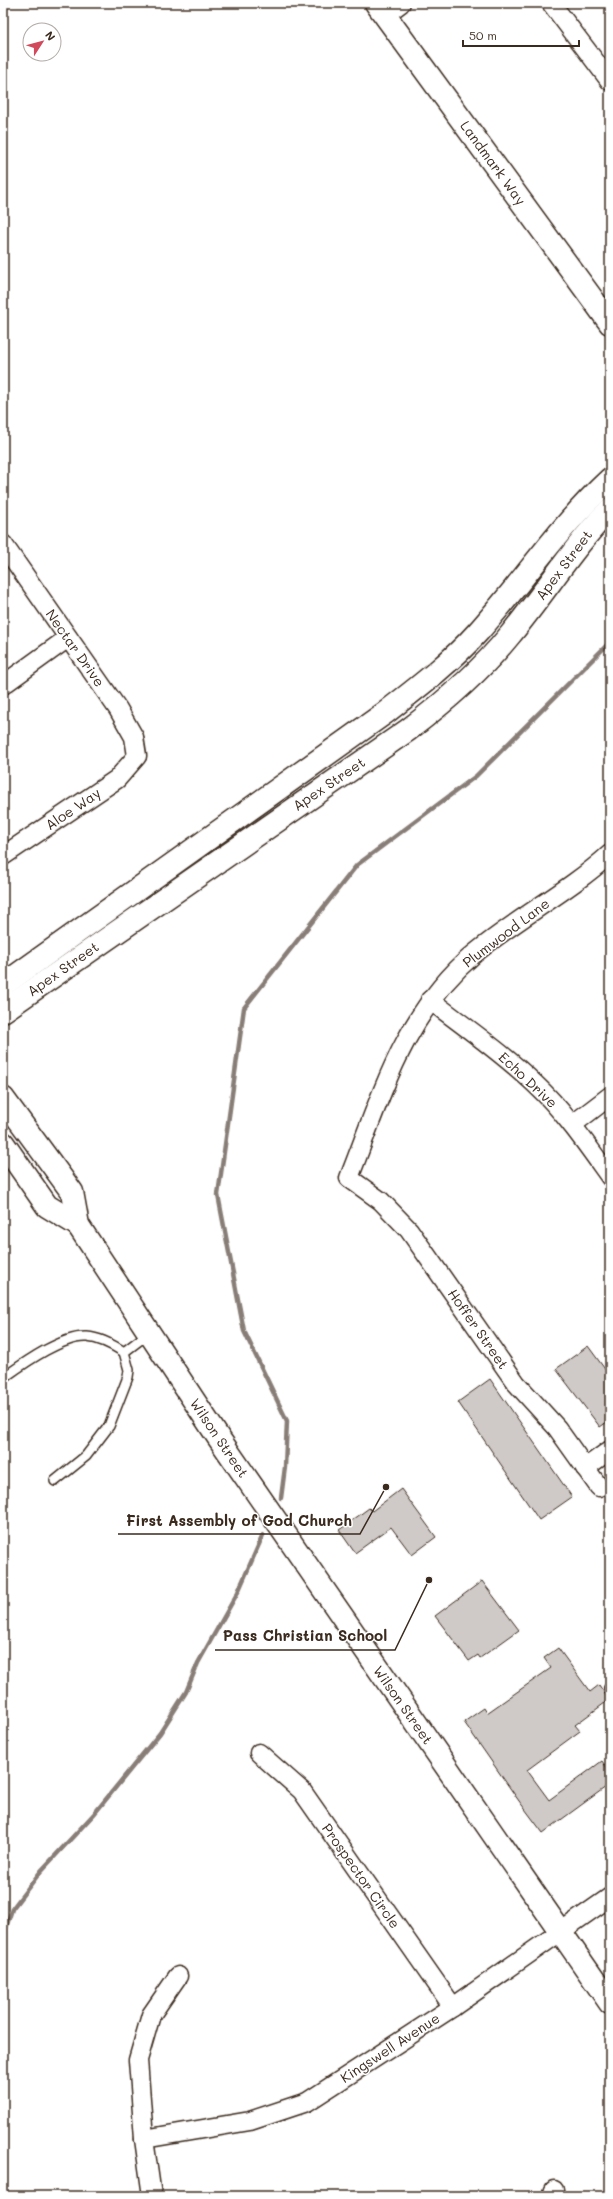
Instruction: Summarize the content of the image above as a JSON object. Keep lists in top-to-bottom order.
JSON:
{
  "streets": {
    "street": [
      "Landmark Way",
      "Apex Street",
      "Nectar Drive",
      "Aloe Way",
      "Plumwood Lane",
      "Echo Drive",
      "Hoffer Street",
      "Wilson Street",
      "Prospector Circle",
      "Kingswell Avenue"
    ]
  },
  "crossings": [
    ["Nectar Drive", "Aloe Way"],
    ["Plumwood Lane", "Echo Drive"],
    ["Plumwood Lane", "Hoffer Street"],
    ["Wilson Street", "Kingswell Avenue"],
    ["Prospector Circle", "Kingswell Avenue"]
  ],
  "places": ["First Assembly of God Church", "Pass Christian School"],
  "scale_bar": "50 m",
  "north": "top right"
}
